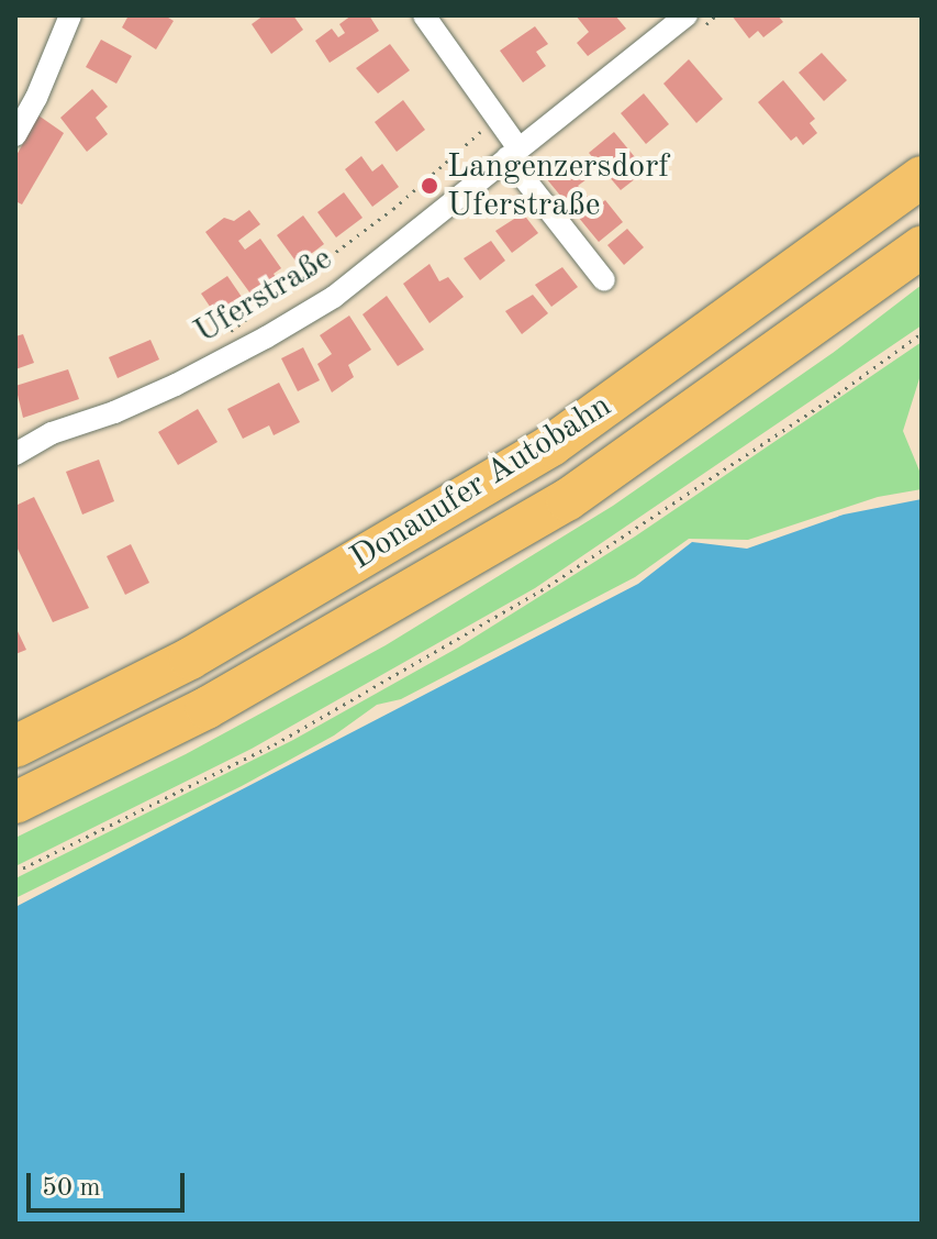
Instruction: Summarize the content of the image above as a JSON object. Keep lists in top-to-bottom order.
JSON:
{
  "streets": {
    "highway": ["Donauufer Autobahn"],
    "street": ["Uferstraße"]
  },
  "places": ["Langenzersdorf Uferstraße"],
  "scale_bar": "50 m"
}
